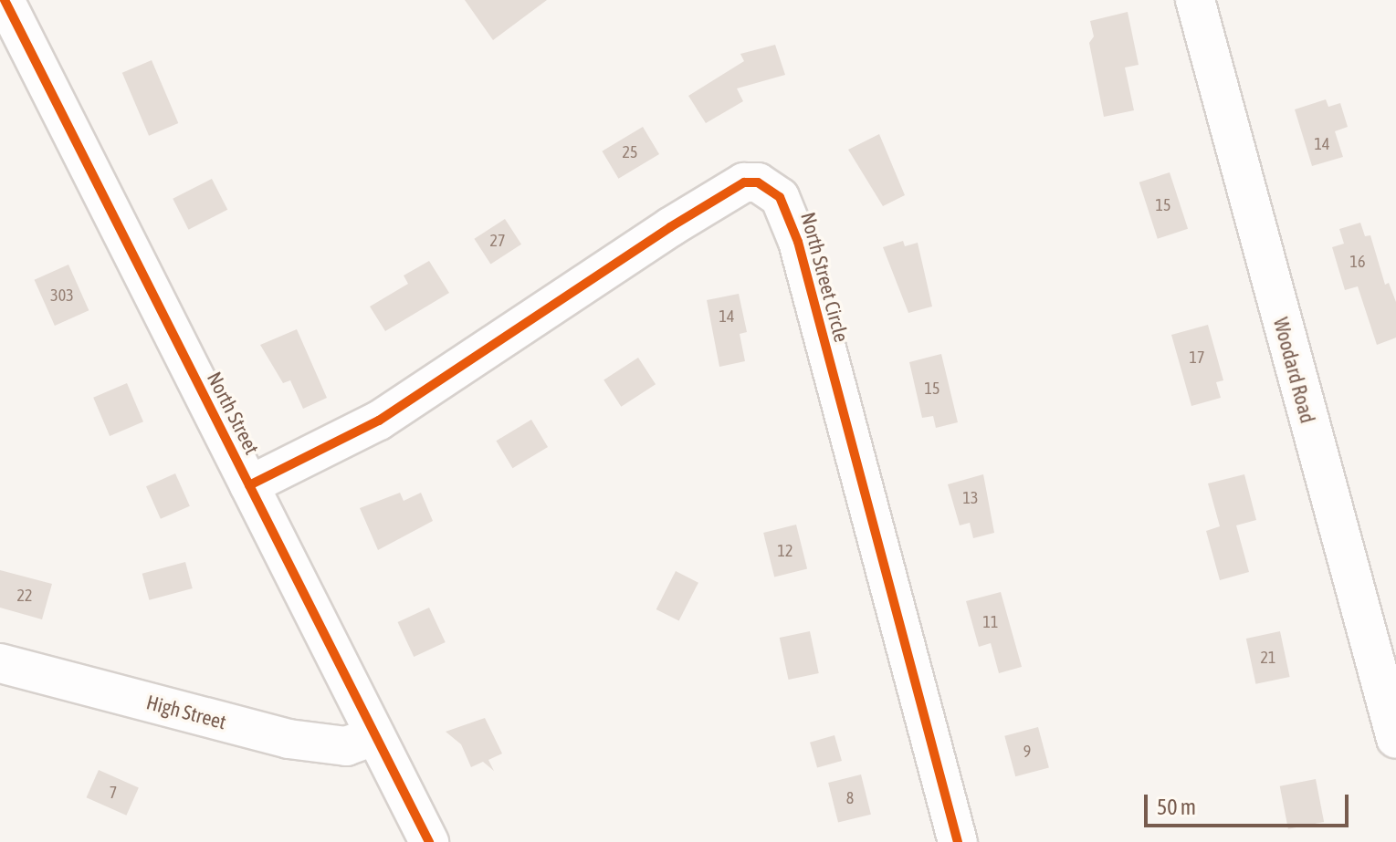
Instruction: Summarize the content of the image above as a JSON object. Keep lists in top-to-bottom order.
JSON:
{
  "streets": {
    "street": [
      "North Street Circle",
      "Woodard Road",
      "North Street",
      "High Street"
    ]
  },
  "crossings": [
    ["North Street Circle", "North Street"],
    ["North Street", "High Street"]
  ],
  "house_numbers": [
    "14",
    "25",
    "15",
    "27",
    "16",
    "303",
    "14",
    "17",
    "15",
    "13",
    "12",
    "22",
    "11",
    "21",
    "9",
    "7",
    "8"
  ],
  "scale_bar": "50 m"
}
